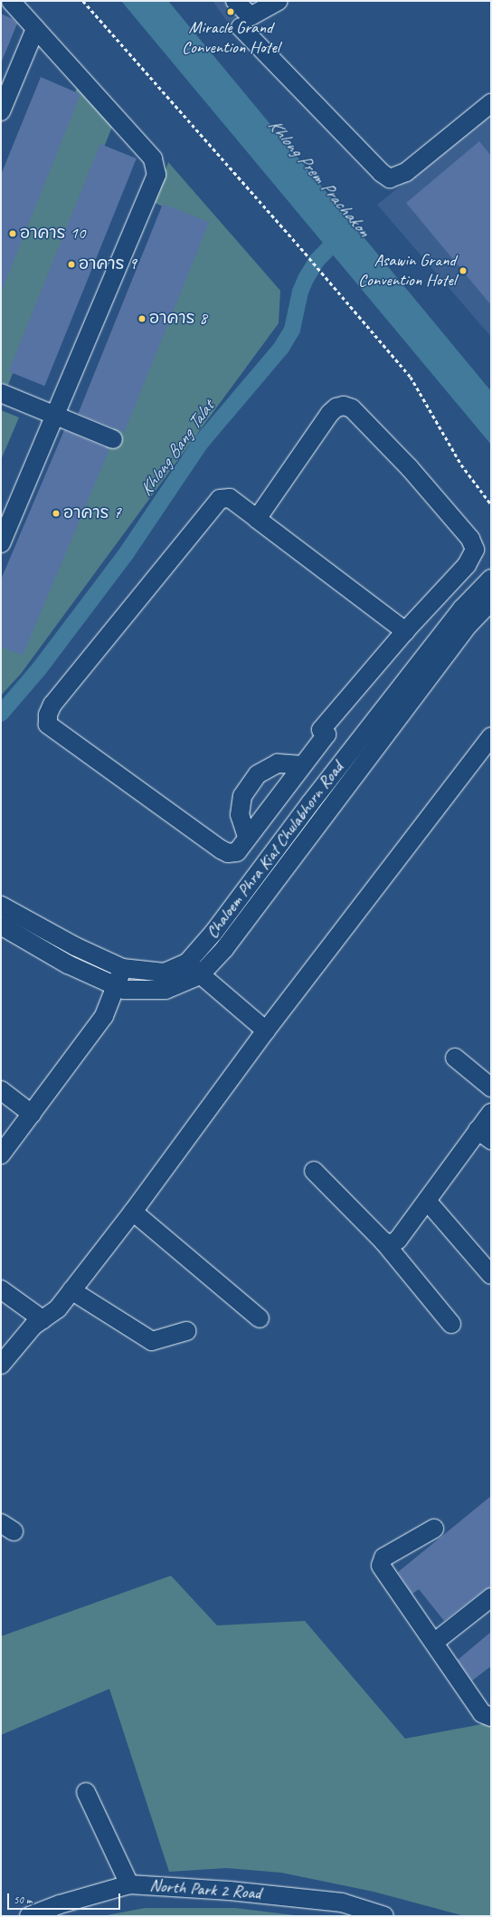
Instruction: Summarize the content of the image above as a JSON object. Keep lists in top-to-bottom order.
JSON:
{
  "streets": {
    "street": ["Chaloem Phra Kiat Chulabhorn Road", "North Park 2 Road"]
  },
  "water": ["Khlong Prem Prachakon", "Khlong Bang Talat"],
  "places": [
    "Miracle Grand Convention Hotel",
    "อาคาร 10",
    "อาคาร 9",
    "Asawin Grand Convention Hotel",
    "อาคาร 8",
    "อาคาร 7"
  ],
  "scale_bar": "50 m"
}
